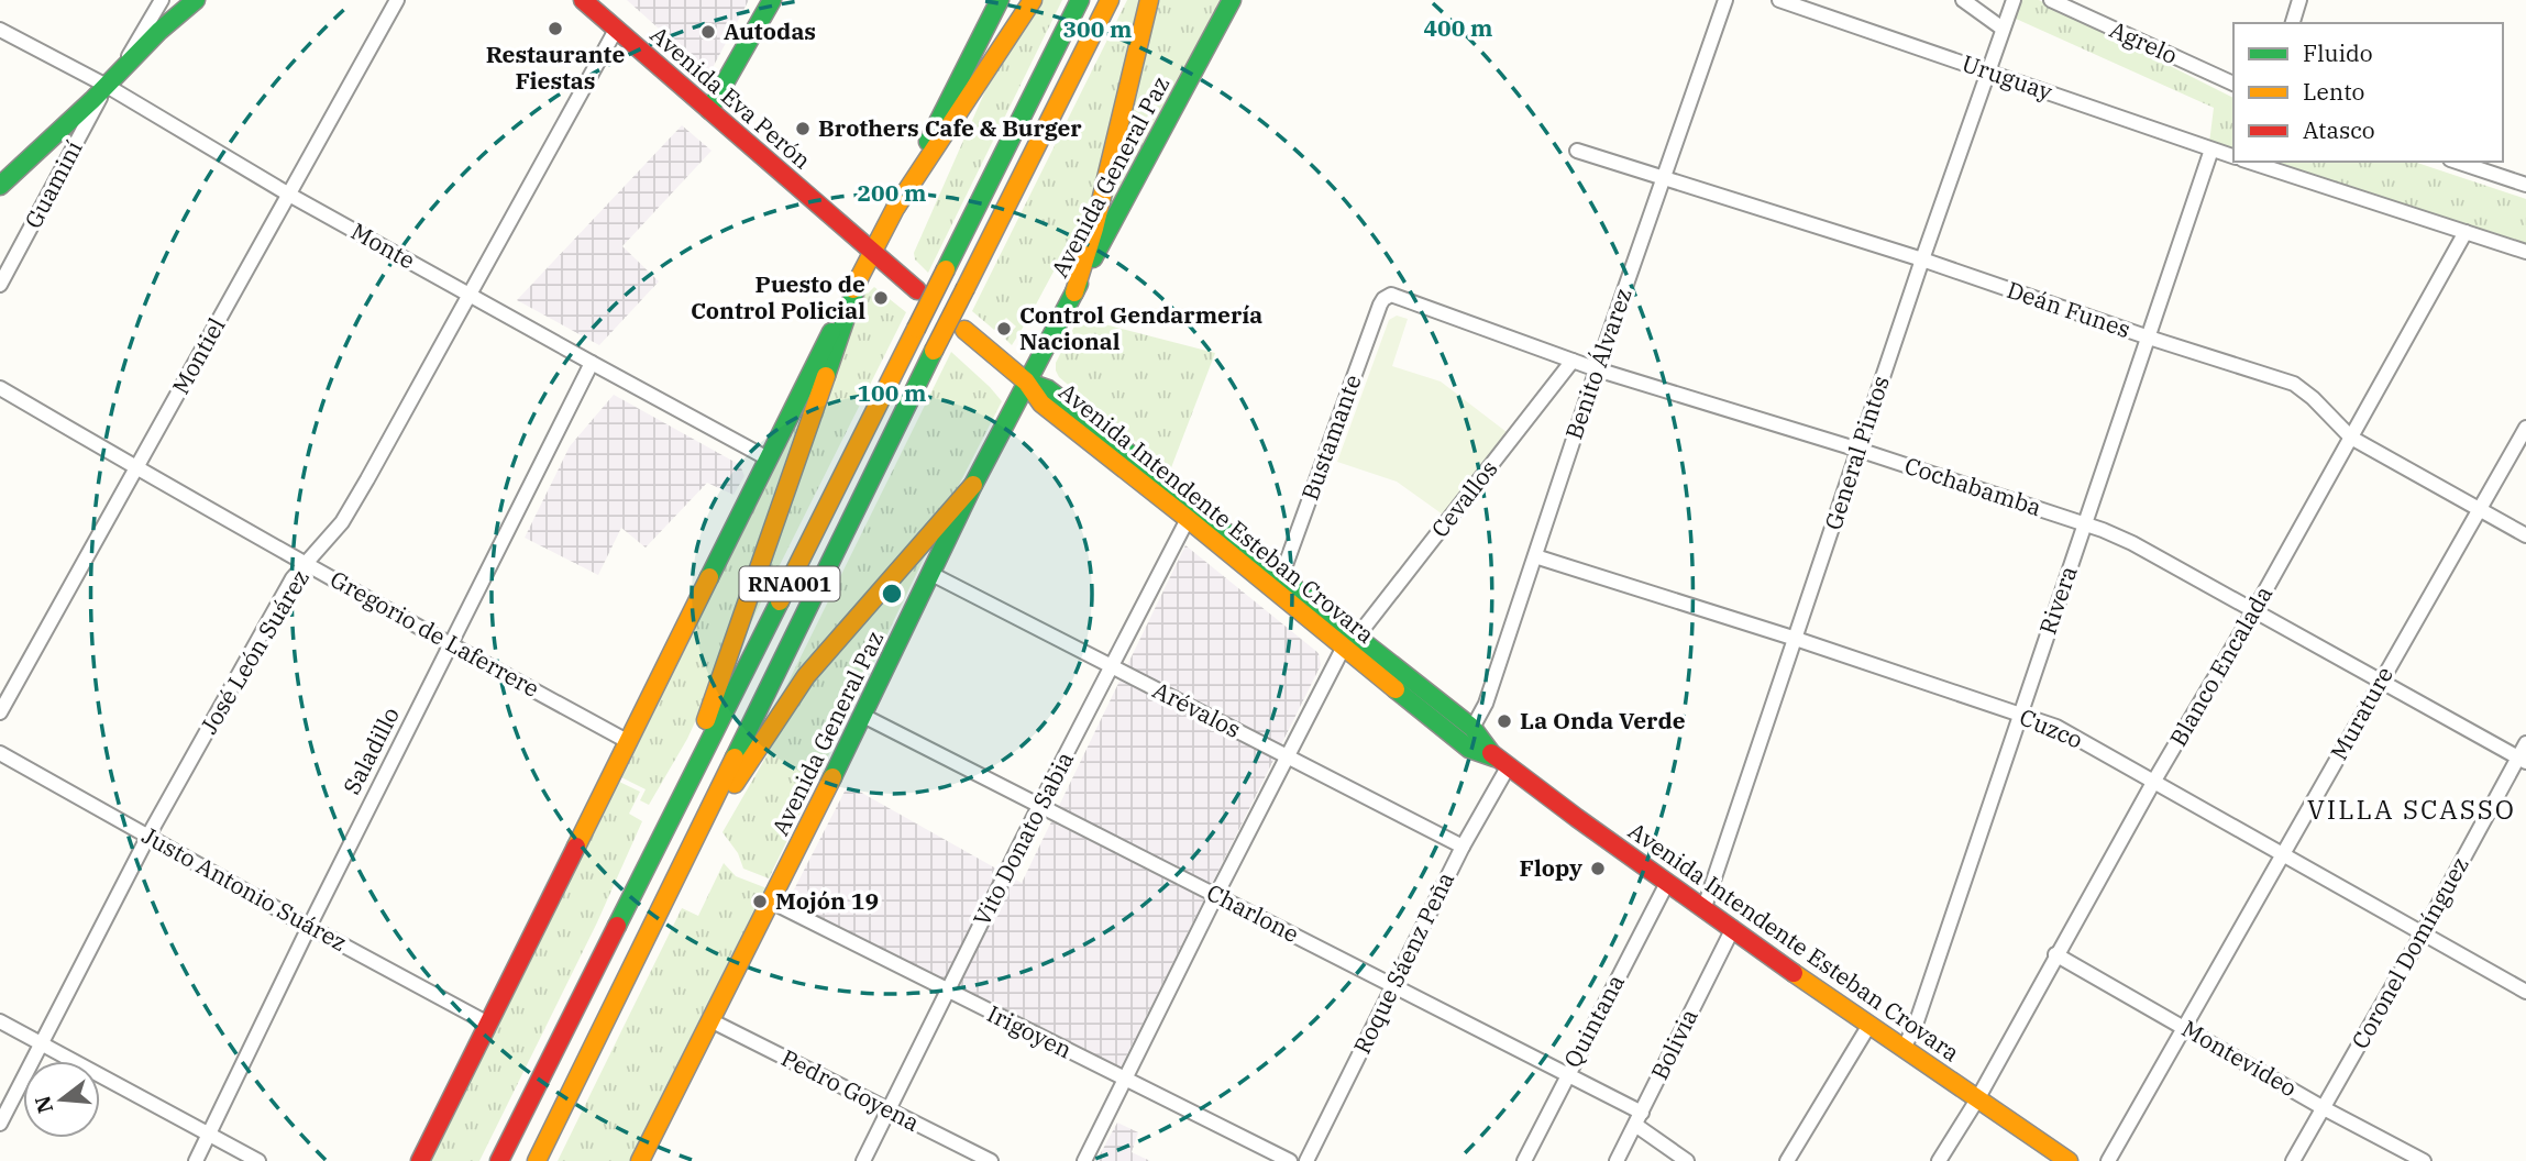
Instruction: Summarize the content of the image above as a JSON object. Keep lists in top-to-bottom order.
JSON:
{
  "streets": {
    "main road": [
      "Avenida Eva Perón",
      "Avenida General Paz",
      "Avenida Intendente Esteban Crovara",
      "RNA001"
    ],
    "street": [
      "Agrelo",
      "Uruguay",
      "Guaminí",
      "Monte",
      "Deán Funes",
      "Montiel",
      "Benito Álvarez",
      "Bustamante",
      "General Pintos",
      "Cochabamba",
      "Cevallos",
      "Rivera",
      "Gregorio de Laferrere",
      "José León Suárez",
      "Blanco Encalada",
      "Arévalos",
      "Murature",
      "Cuzco",
      "Saladillo",
      "Vito Donato Sabia",
      "Justo Antonio Suárez",
      "Charlone",
      "Coronel Domínguez",
      "Roque Sáenz Peña",
      "Quintana",
      "Irigoyen",
      "Bolivia",
      "Montevideo",
      "Pedro Goyena"
    ]
  },
  "crossings": [
    ["Uruguay", "General Pintos"],
    ["Uruguay", "Rivera"],
    ["Avenida Eva Perón", "José León Suárez"],
    ["Avenida General Paz", "Avenida Intendente Esteban Crovara"],
    ["Avenida General Paz", "Arévalos"],
    ["Avenida General Paz", "Charlone"],
    ["Avenida General Paz", "Irigoyen"],
    ["Avenida General Paz", "Pedro Goyena"],
    ["Guaminí", "Monte"],
    ["Monte", "Montiel"],
    ["Monte", "José León Suárez"],
    ["Monte", "Saladillo"],
    ["Deán Funes", "Benito Álvarez"],
    ["Deán Funes", "General Pintos"],
    ["Deán Funes", "Rivera"],
    ["Deán Funes", "Blanco Encalada"],
    ["Deán Funes", "Murature"],
    ["Montiel", "Gregorio de Laferrere"],
    ["Benito Álvarez", "Cochabamba"],
    ["Benito Álvarez", "Avenida Intendente Esteban Crovara"],
    ["Benito Álvarez", "Cuzco"],
    ["Bustamante", "Cochabamba"],
    ["Bustamante", "Avenida Intendente Esteban Crovara"],
    ["General Pintos", "Cochabamba"],
    ["General Pintos", "Avenida Intendente Esteban Crovara"],
    ["General Pintos", "Cuzco"],
    ["Cochabamba", "Cevallos"],
    ["Cochabamba", "Rivera"],
    ["Cochabamba", "Blanco Encalada"],
    ["Cochabamba", "Murature"],
    ["Cochabamba", "Coronel Domínguez"],
    ["Cevallos", "Avenida Intendente Esteban Crovara"],
    ["Cevallos", "Arévalos"],
    ["Cevallos", "Charlone"],
    ["Cevallos", "Irigoyen"],
    ["Avenida Intendente Esteban Crovara", "Rivera"],
    ["Avenida Intendente Esteban Crovara", "Blanco Encalada"],
    ["Avenida Intendente Esteban Crovara", "Vito Donato Sabia"],
    ["Avenida Intendente Esteban Crovara", "Roque Sáenz Peña"],
    ["Avenida Intendente Esteban Crovara", "Quintana"],
    ["Avenida Intendente Esteban Crovara", "Bolivia"],
    ["Rivera", "Cuzco"],
    ["Gregorio de Laferrere", "José León Suárez"],
    ["Gregorio de Laferrere", "Saladillo"],
    ["José León Suárez", "Justo Antonio Suárez"],
    ["Blanco Encalada", "Cuzco"],
    ["Blanco Encalada", "Montevideo"],
    ["Arévalos", "Vito Donato Sabia"],
    ["Arévalos", "Roque Sáenz Peña"],
    ["Murature", "Cuzco"],
    ["Murature", "Montevideo"],
    ["Cuzco", "Coronel Domínguez"],
    ["Saladillo", "Justo Antonio Suárez"],
    ["Vito Donato Sabia", "Charlone"],
    ["Vito Donato Sabia", "Irigoyen"],
    ["Vito Donato Sabia", "Pedro Goyena"],
    ["Charlone", "Roque Sáenz Peña"],
    ["Charlone", "Quintana"],
    ["Charlone", "Bolivia"],
    ["Coronel Domínguez", "Montevideo"]
  ],
  "districts": ["VILLA SCASSO"],
  "places": [
    "Restaurante Fiestas",
    "Autodas",
    "Brothers Cafe & Burger",
    "Puesto de Control Policial",
    "Control Gendarmería Nacional",
    "La Onda Verde",
    "Flopy",
    "Mojón 19"
  ],
  "legend": ["Fluido", "Lento", "Atasco"],
  "north": "left",
  "rings": [
    "400 m",
    "300 m",
    "200 m",
    "100 m"
  ]
}
